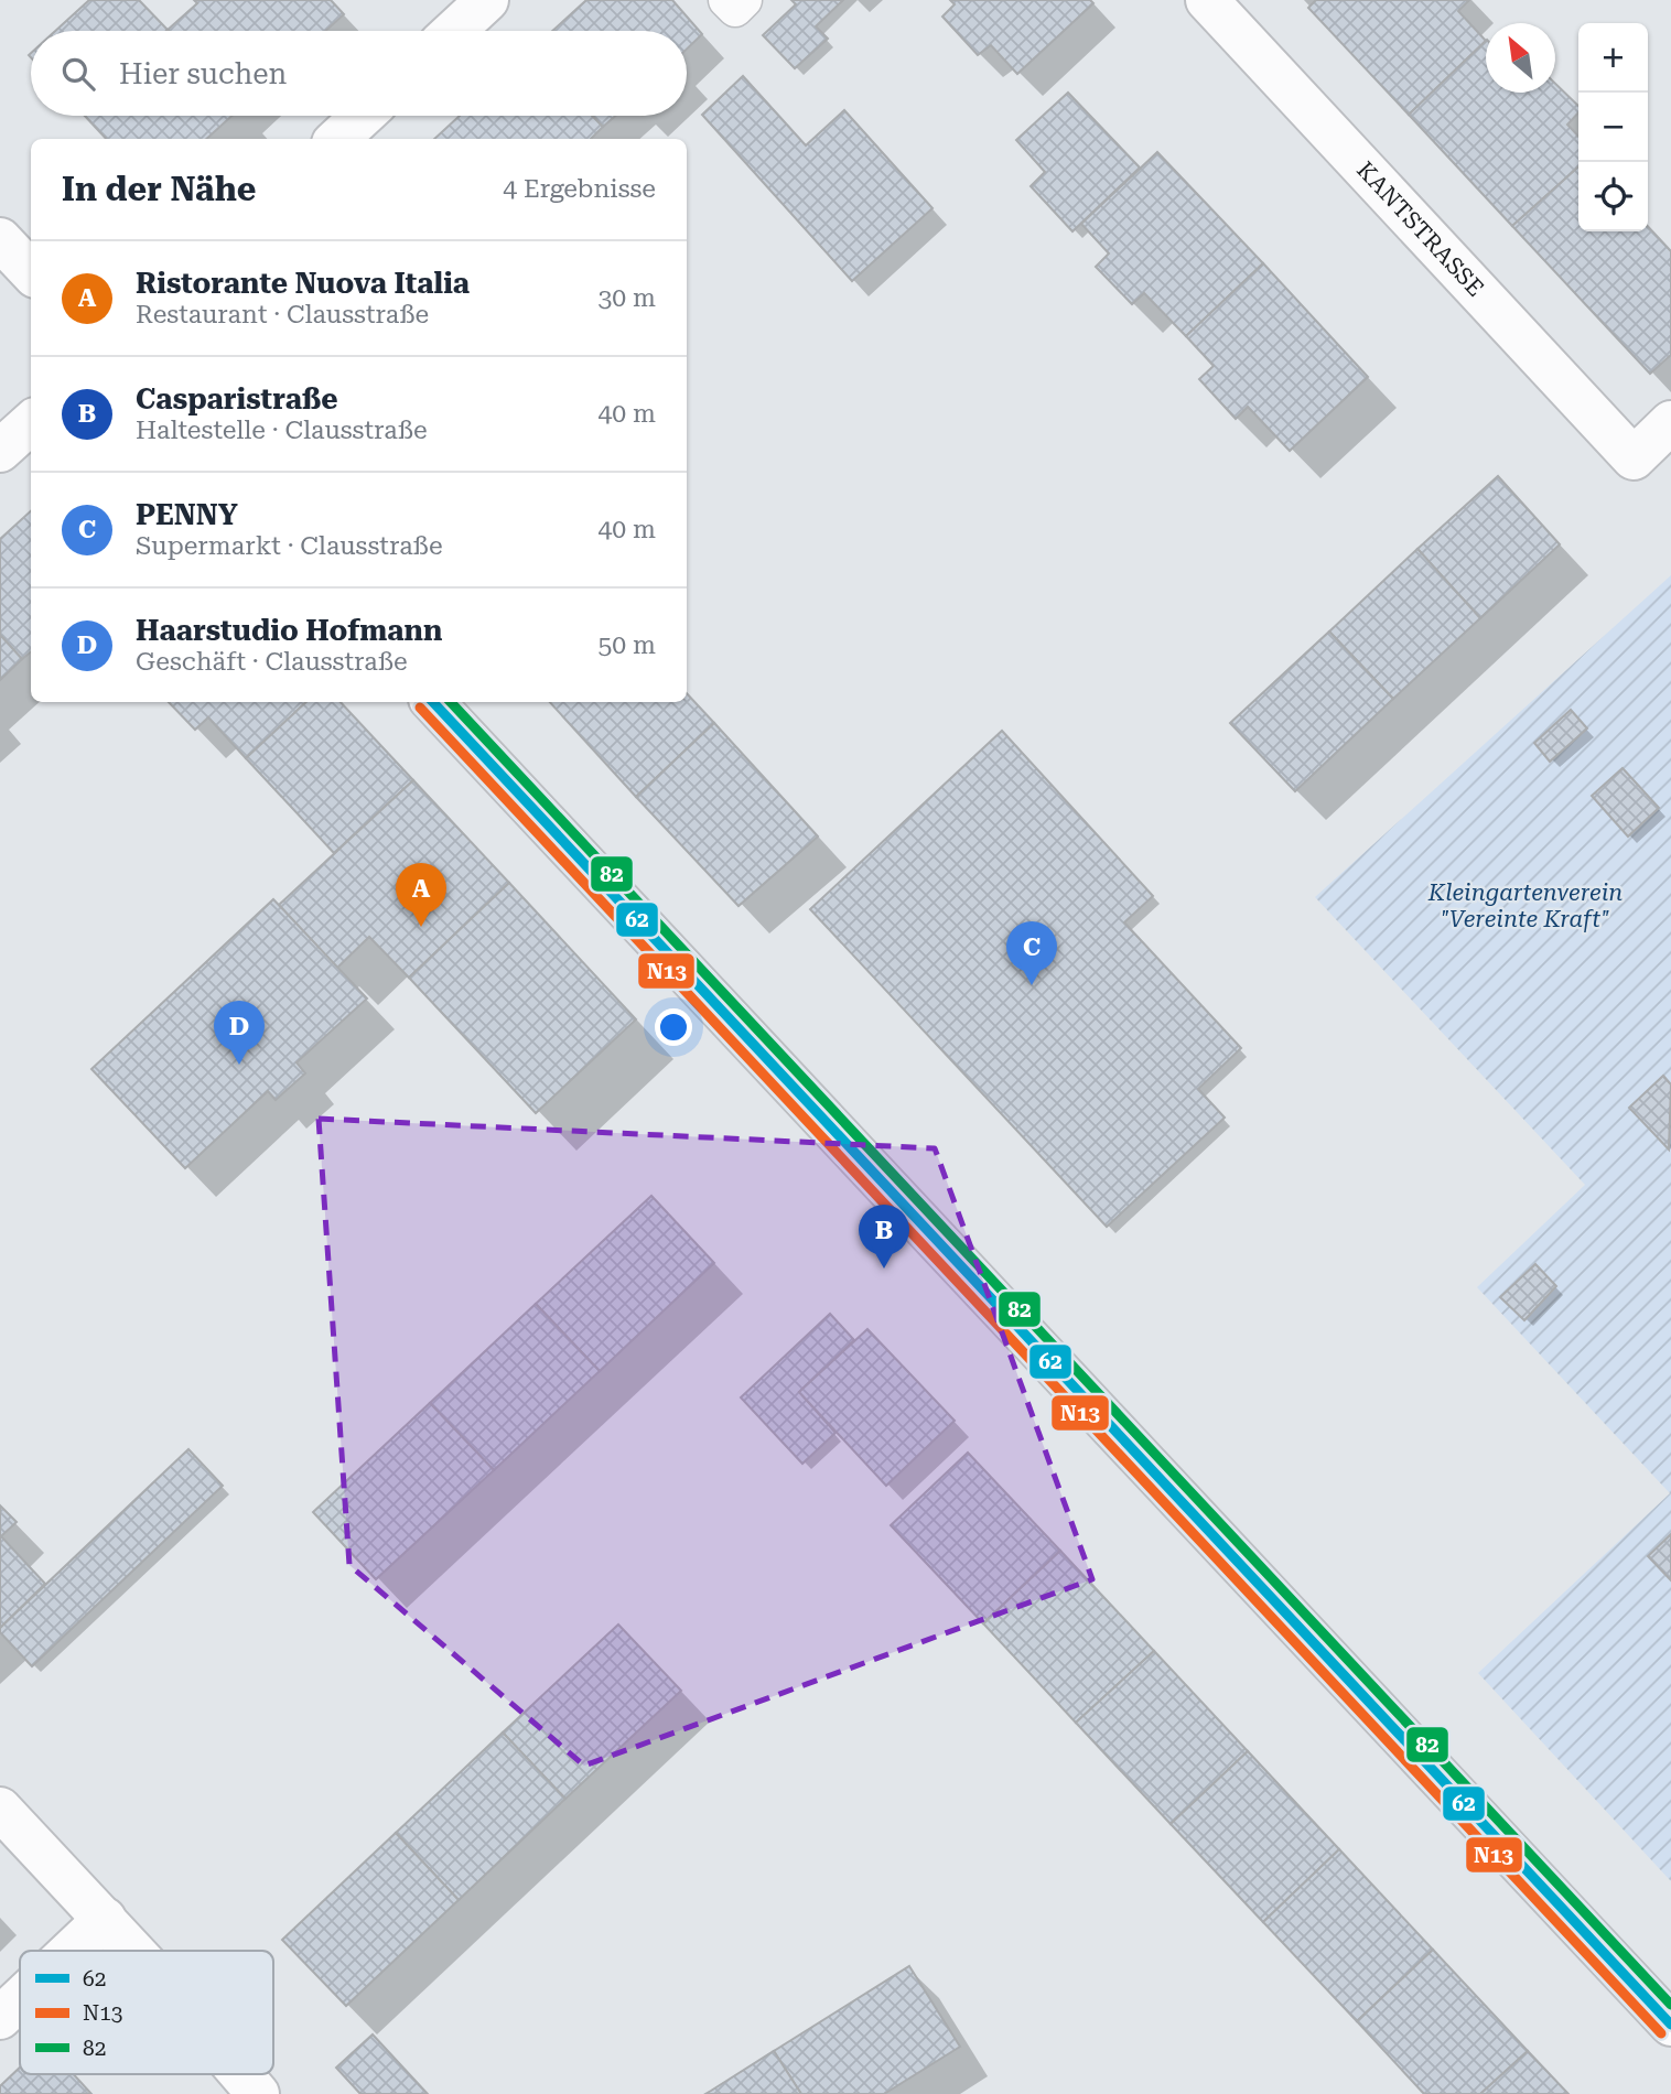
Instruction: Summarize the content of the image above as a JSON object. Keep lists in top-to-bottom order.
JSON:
{
  "streets": {
    "main road": ["KANTSTRASSE"]
  },
  "parks": ["Kleingartenverein \"Vereinte Kraft\""],
  "lines": ["transit line 62", "transit line 82", "transit line N13"],
  "legend": ["62", "N13", "82"],
  "north": "top left",
  "page": {
    "map_buttons": ["+", "−"],
    "search": "Hier suchen",
    "heading": ["In der Nähe", "4 Ergebnisse"],
    "list": [
      {
        "mark": "A",
        "name": "Ristorante Nuova Italia",
        "note": "Restaurant · Clausstraße",
        "value": "30 m"
      },
      {
        "mark": "B",
        "name": "Casparistraße",
        "note": "Haltestelle · Clausstraße",
        "value": "40 m"
      },
      {
        "mark": "C",
        "name": "PENNY",
        "note": "Supermarkt · Clausstraße",
        "value": "40 m"
      },
      {
        "mark": "D",
        "name": "Haarstudio Hofmann",
        "note": "Geschäft · Clausstraße",
        "value": "50 m"
      }
    ],
    "pins": [
      "A",
      "C",
      "D",
      "B"
    ]
  }
}
